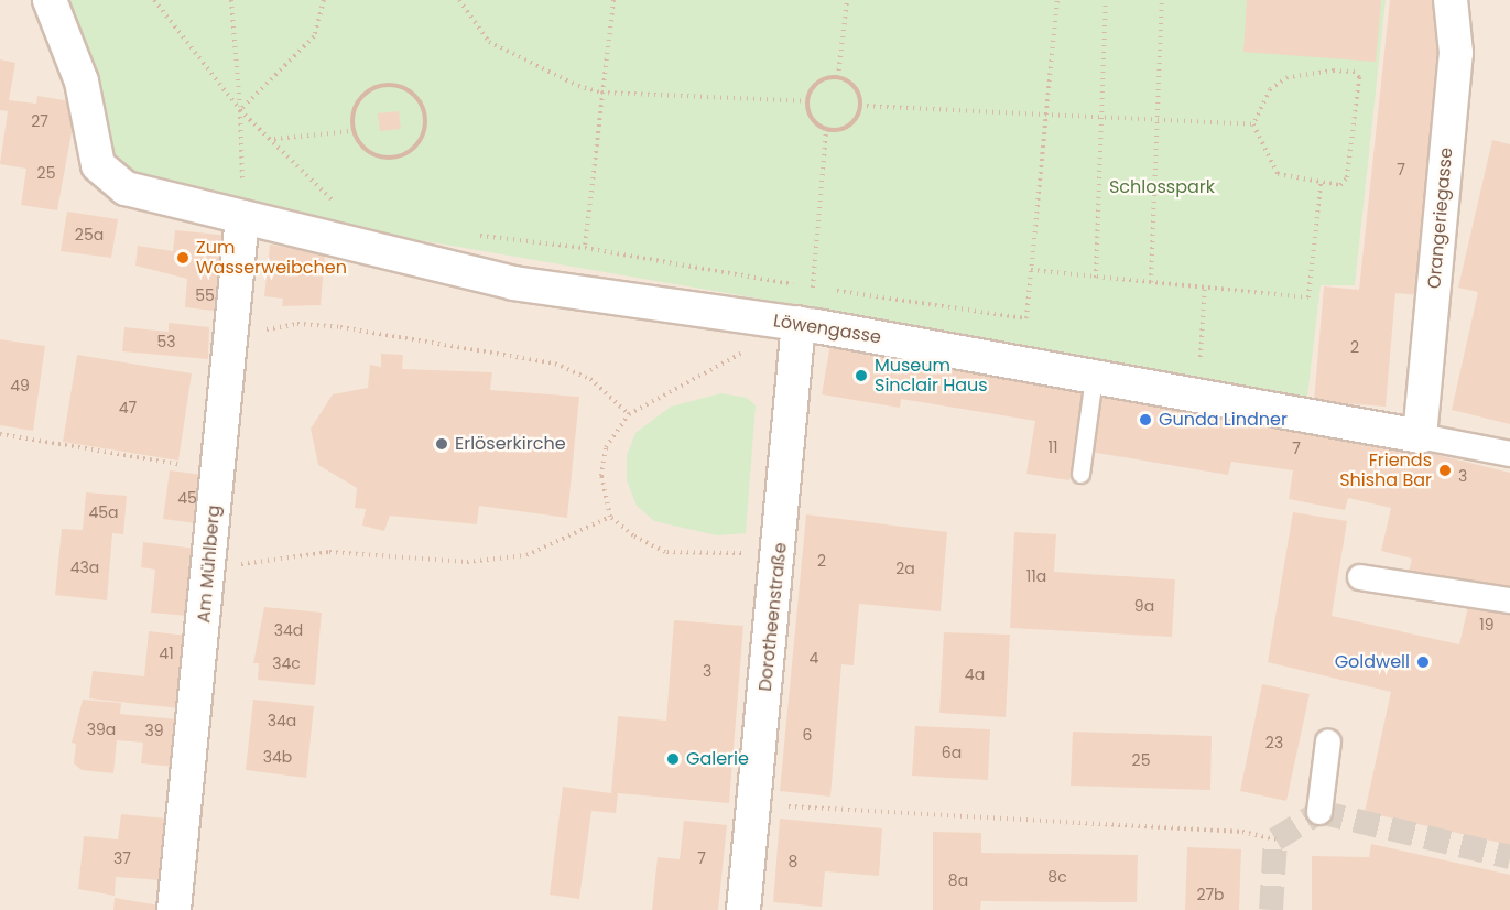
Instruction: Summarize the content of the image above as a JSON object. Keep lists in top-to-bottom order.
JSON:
{
  "streets": {
    "street": [
      "Orangeriegasse",
      "Löwengasse",
      "Am Mühlberg",
      "Dorotheenstraße"
    ]
  },
  "crossings": [
    ["Orangeriegasse", "Löwengasse"],
    ["Löwengasse", "Am Mühlberg"],
    ["Löwengasse", "Dorotheenstraße"]
  ],
  "parks": ["Schlosspark"],
  "places": [
    "Zum Wasserweibchen",
    "Museum Sinclair Haus",
    "Gunda Lindner",
    "Erlöserkirche",
    "Friends Shisha Bar",
    "Goldwell",
    "Galerie"
  ],
  "house_numbers": [
    "27",
    "7",
    "25",
    "25a",
    "55",
    "53",
    "2",
    "49",
    "47",
    "11",
    "7",
    "3",
    "45",
    "45a",
    "2",
    "43a",
    "2a",
    "11a",
    "9a",
    "19",
    "34d",
    "41",
    "4",
    "34c",
    "3",
    "4a",
    "34a",
    "39a",
    "39",
    "6",
    "23",
    "6a",
    "34b",
    "25",
    "37",
    "7",
    "8",
    "8c",
    "8a",
    "27b"
  ]
}
